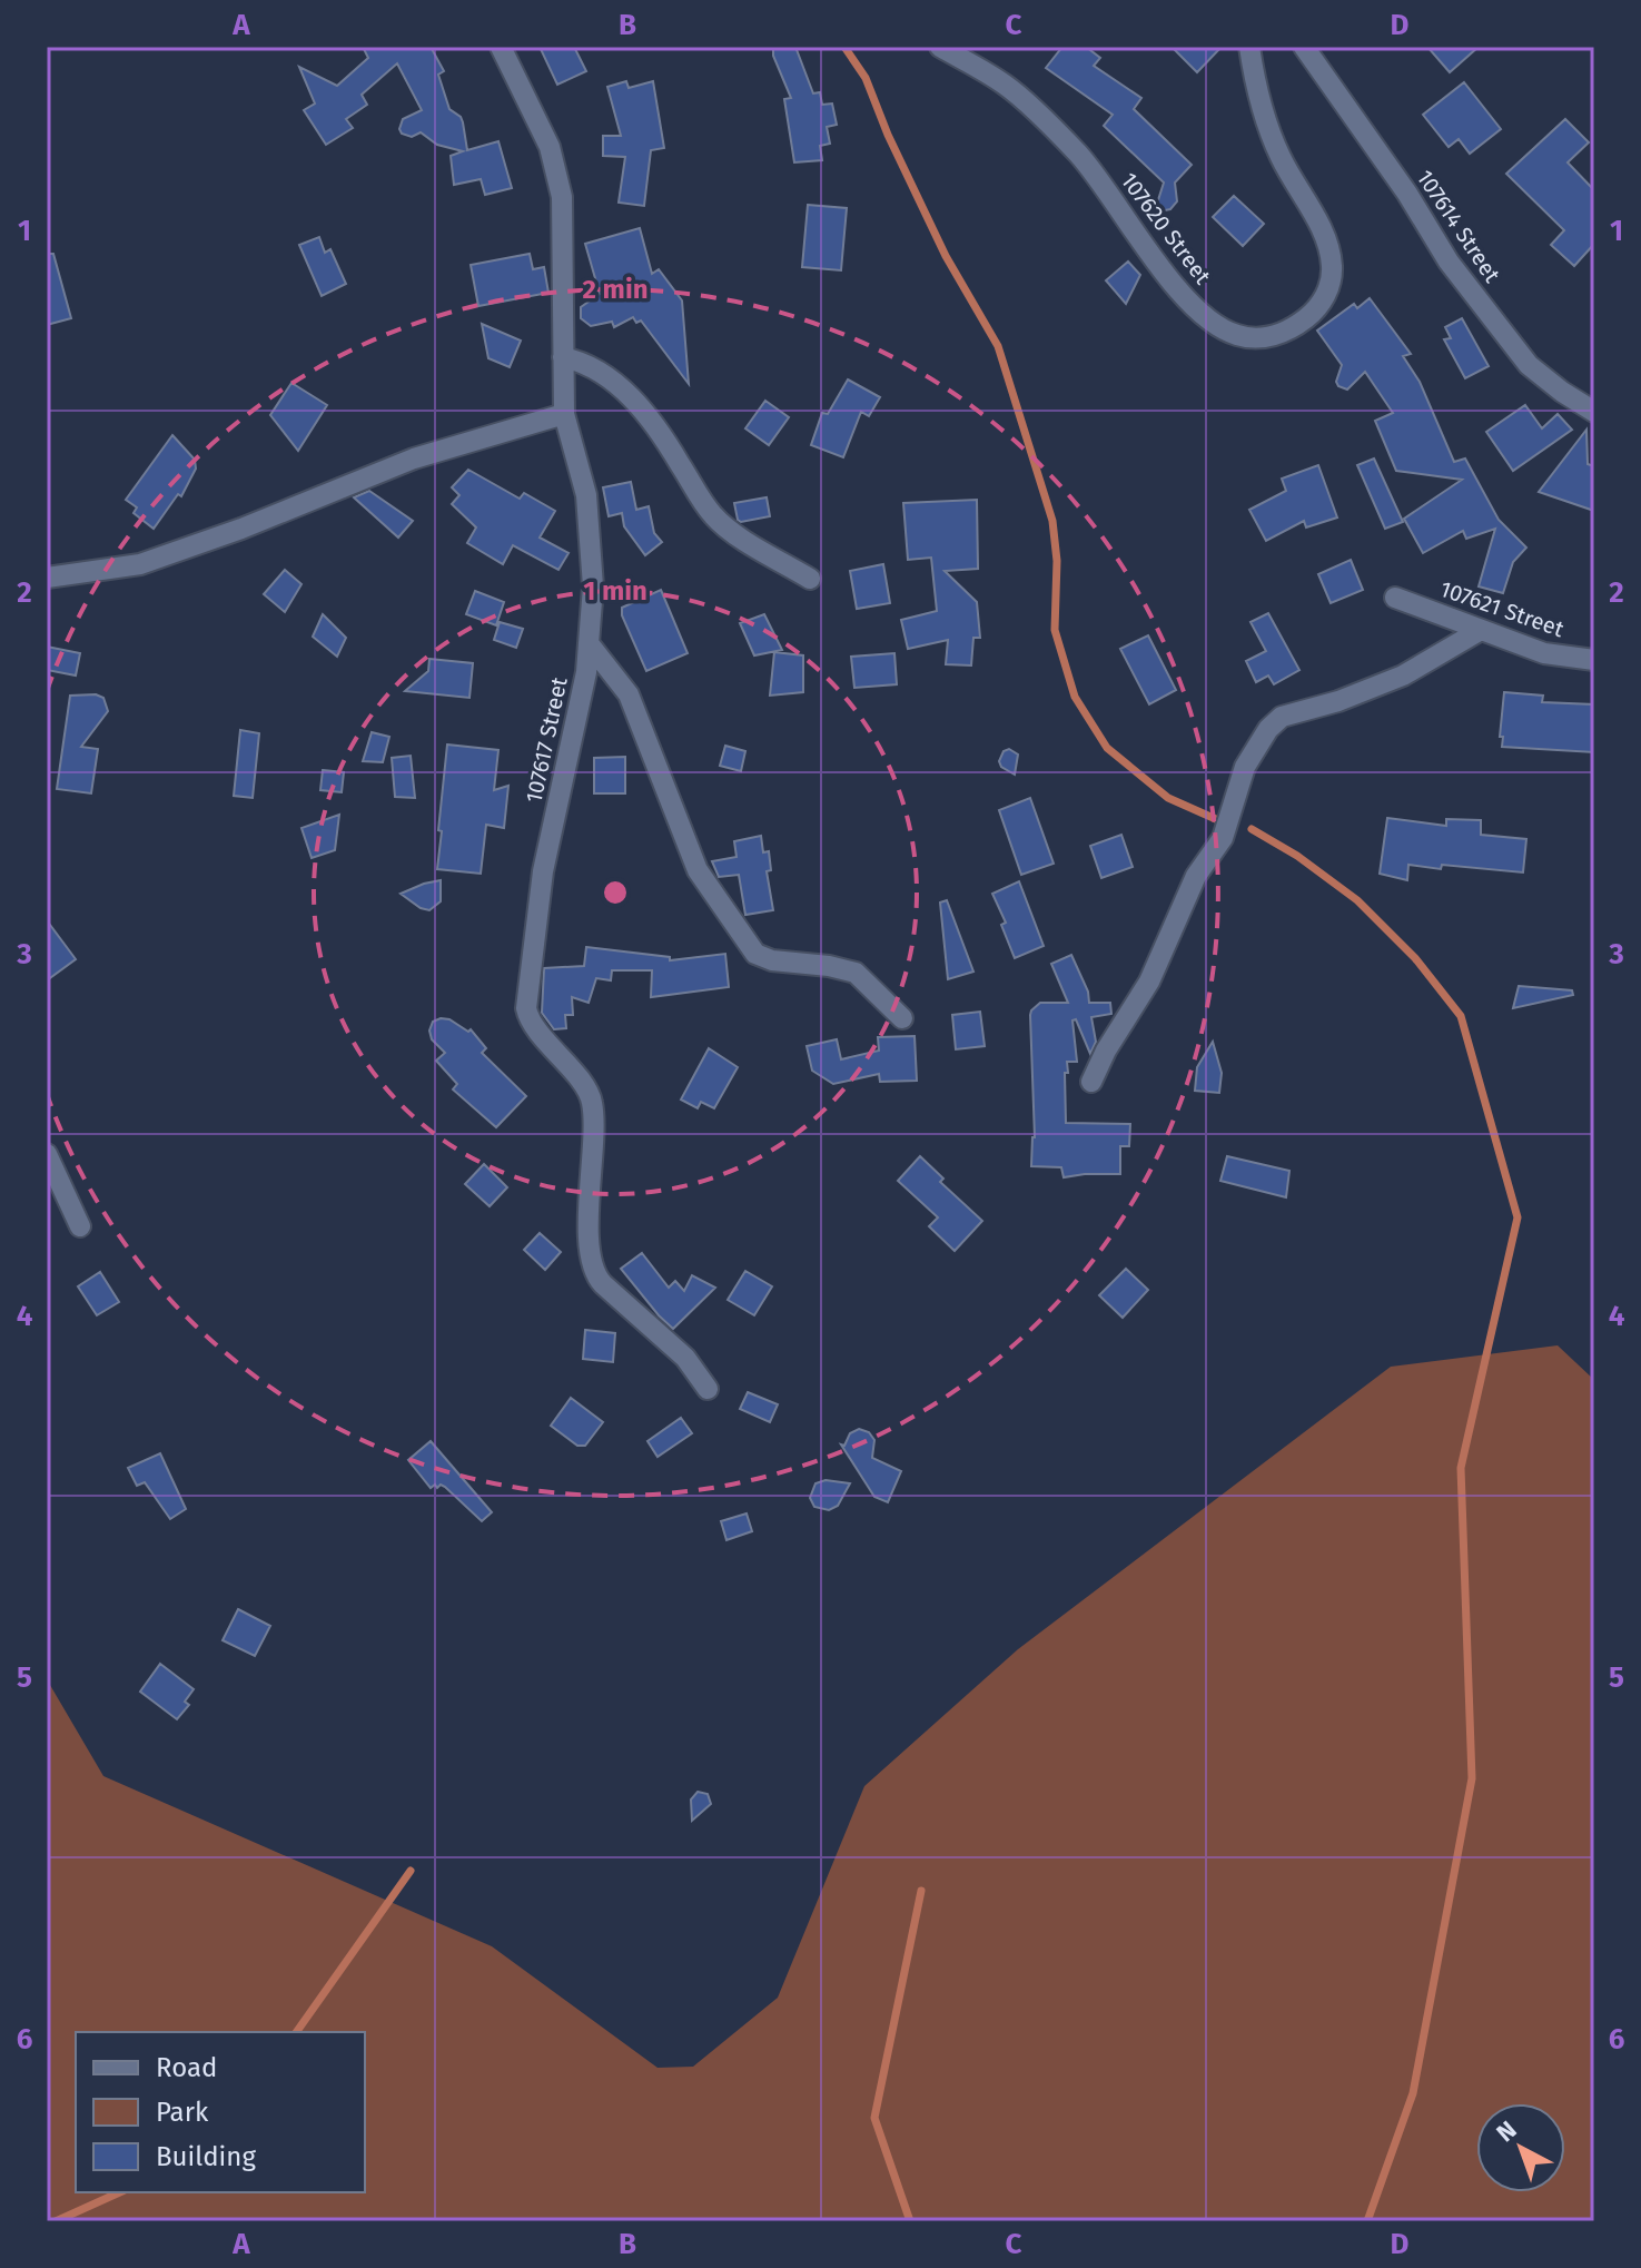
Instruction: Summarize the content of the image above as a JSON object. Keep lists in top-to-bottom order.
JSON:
{
  "streets": {
    "street": [
      "107614 Street",
      "107620 Street",
      "107621 Street",
      "107617 Street"
    ]
  },
  "legend": ["Road", "Park", "Building"],
  "north": "top left",
  "grid": {
    "columns": [
      "A",
      "B",
      "C",
      "D"
    ],
    "rows": [
      "1",
      "2",
      "3",
      "4",
      "5",
      "6"
    ]
  },
  "rings": ["2 min", "1 min"]
}
